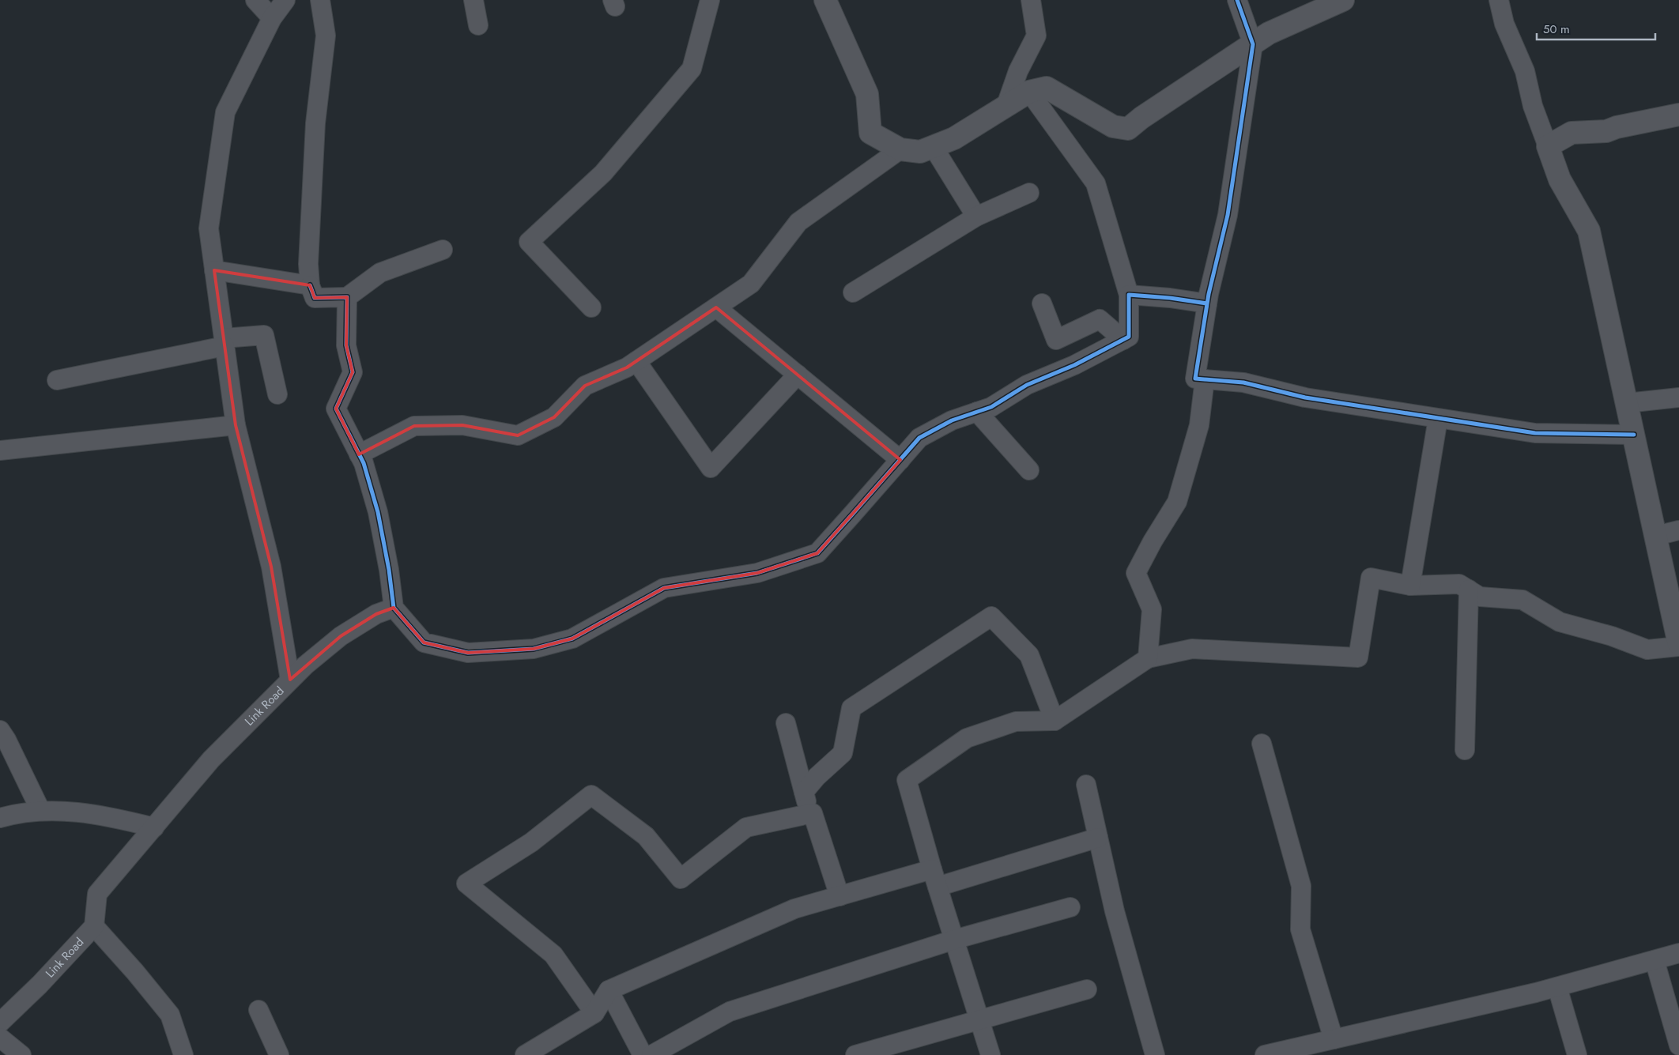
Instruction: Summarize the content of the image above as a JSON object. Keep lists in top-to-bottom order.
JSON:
{
  "streets": {
    "street": ["Link Road"]
  },
  "scale_bar": "50 m"
}
